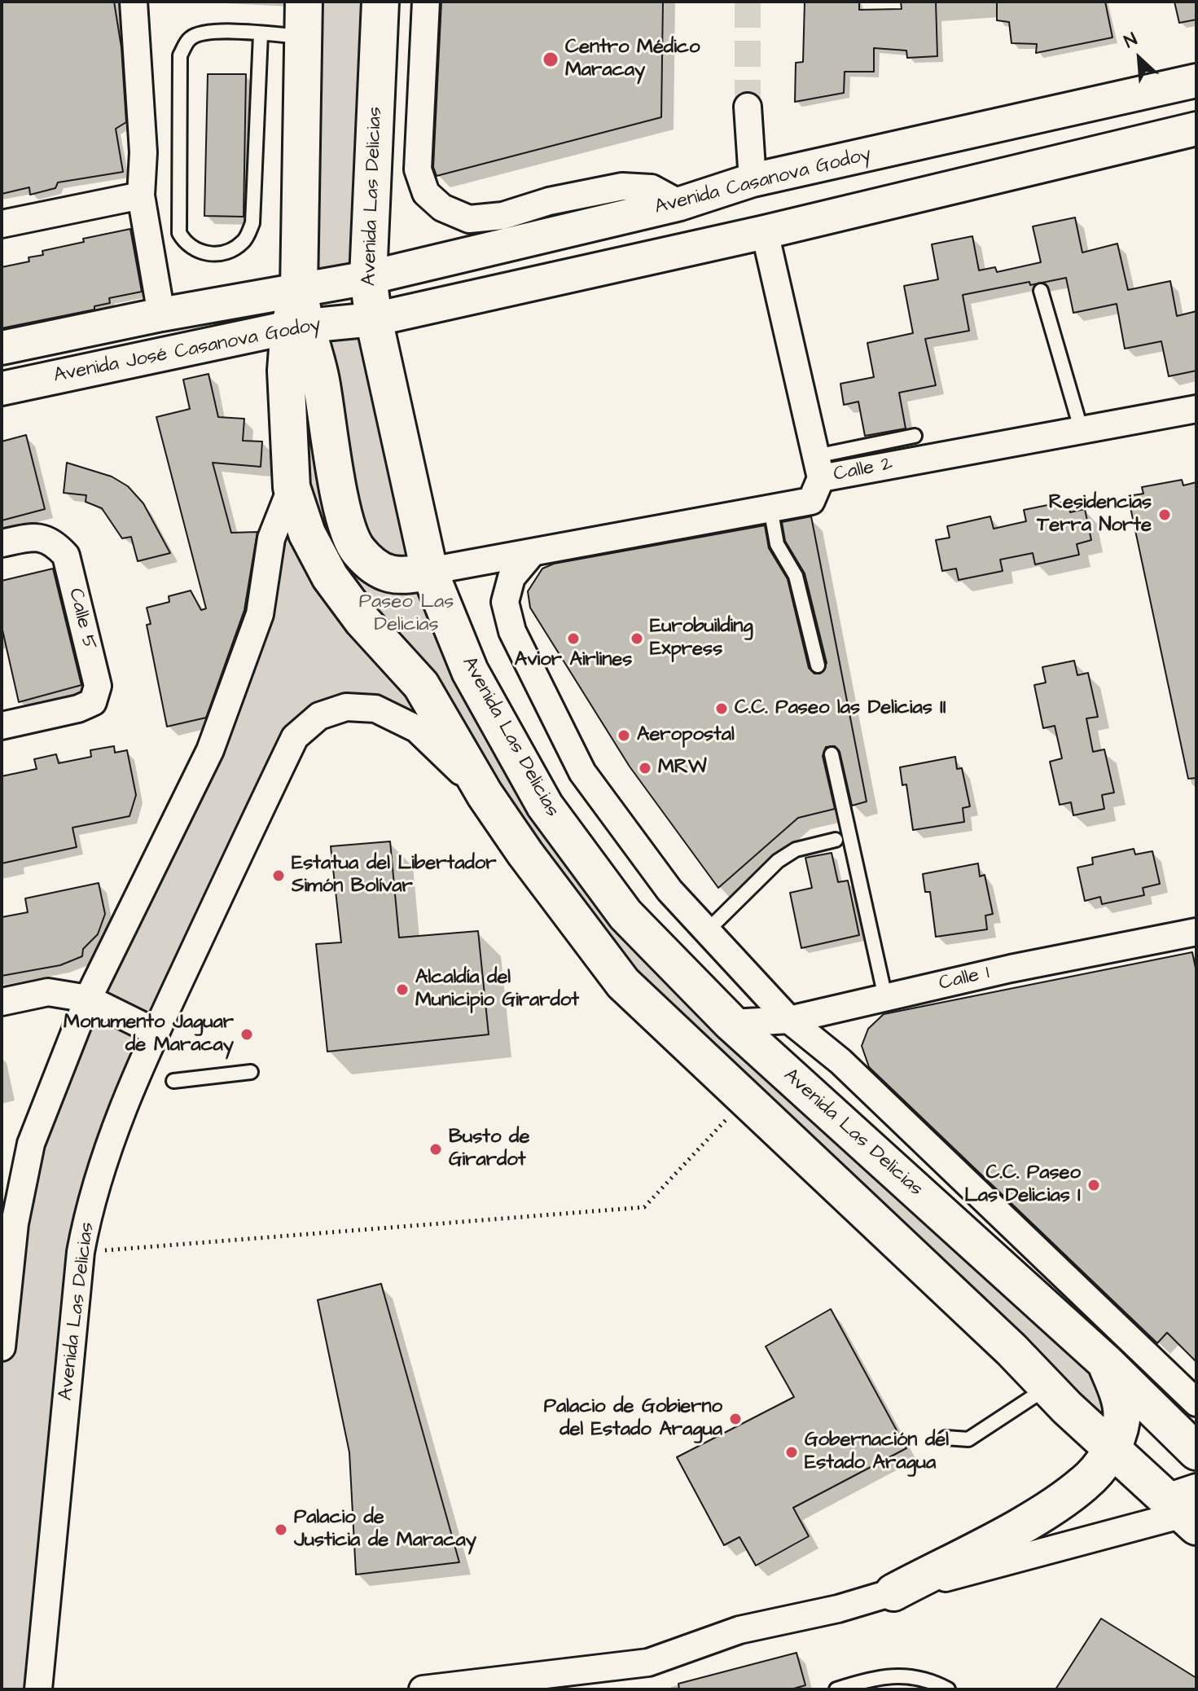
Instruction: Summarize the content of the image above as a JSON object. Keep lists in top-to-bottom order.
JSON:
{
  "streets": {
    "main road": ["Avenida Las Delicias"],
    "street": [
      "Avenida Casanova Godoy",
      "Avenida José Casanova Godoy",
      "Calle 2",
      "Calle 5",
      "Calle 1"
    ]
  },
  "crossings": [
    ["Avenida Casanova Godoy", "Avenida Las Delicias"],
    ["Avenida Casanova Godoy", "Avenida José Casanova Godoy"],
    ["Avenida Las Delicias", "Avenida José Casanova Godoy"],
    ["Avenida Las Delicias", "Calle 2"],
    ["Avenida Las Delicias", "Calle 1"]
  ],
  "parks": ["Paseo Las Delicias"],
  "places": [
    "Centro Médico Maracay",
    "Residencias Terra Norte",
    "Avior Airlines",
    "Eurobuilding Express",
    "C.C. Paseo las Delicias II",
    "Aeropostal",
    "MRW",
    "Estatua del Libertador Simón Bolívar",
    "Alcaldía del Municipio Girardot",
    "Monumento Jaguar de Maracay",
    "Busto de Girardot",
    "C.C. Paseo Las Delicias I",
    "Palacio de Gobierno del Estado Aragua",
    "Gobernación del Estado Aragua",
    "Palacio de Justicia de Maracay"
  ],
  "north": "top left"
}
